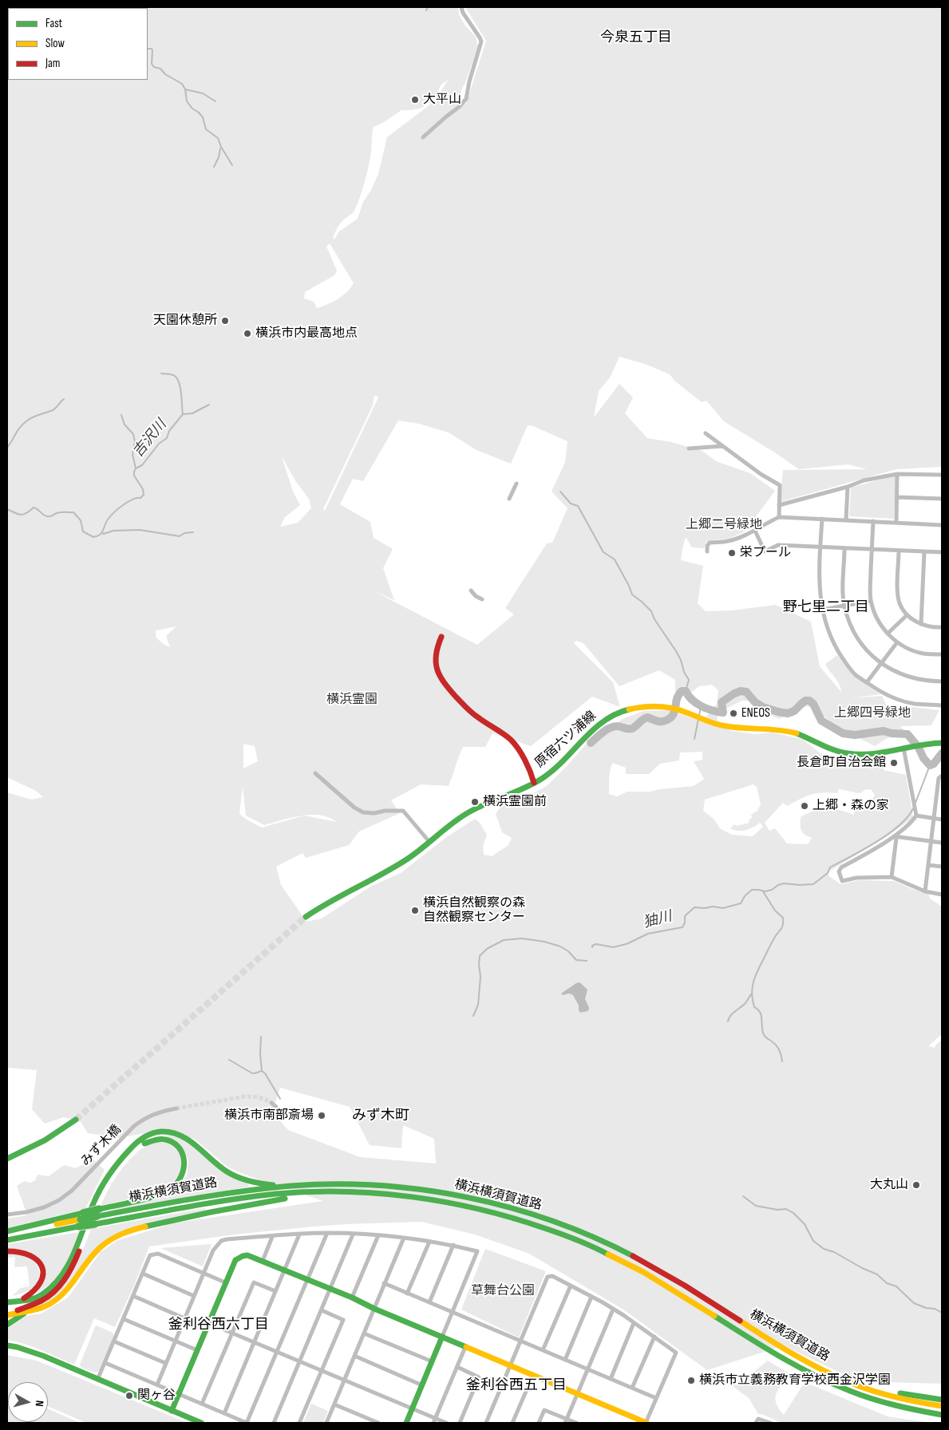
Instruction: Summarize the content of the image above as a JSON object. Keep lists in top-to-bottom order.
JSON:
{
  "streets": {
    "main road": ["原宿六ツ浦線", "横浜横須賀道路"],
    "street": ["みず木橋"]
  },
  "districts": [
    "今泉五丁目",
    "野七里二丁目",
    "みず木町",
    "釜利谷西六丁目",
    "釜利谷西五丁目"
  ],
  "water": ["吉沢川", "㹨川"],
  "parks": [
    "上郷二号緑地",
    "横浜霊園",
    "上郷四号緑地",
    "草舞台公園"
  ],
  "places": [
    "大平山",
    "天園休憩所",
    "横浜市内最高地点",
    "栄プール",
    "ENEOS",
    "長倉町自治会館",
    "横浜霊園前",
    "上郷・森の家",
    "横浜自然観察の森 自然観察センター",
    "横浜市南部斎場",
    "大丸山",
    "横浜市立義務教育学校西金沢学園",
    "関ヶ谷"
  ],
  "legend": ["Fast", "Slow", "Jam"],
  "north": "right"
}
